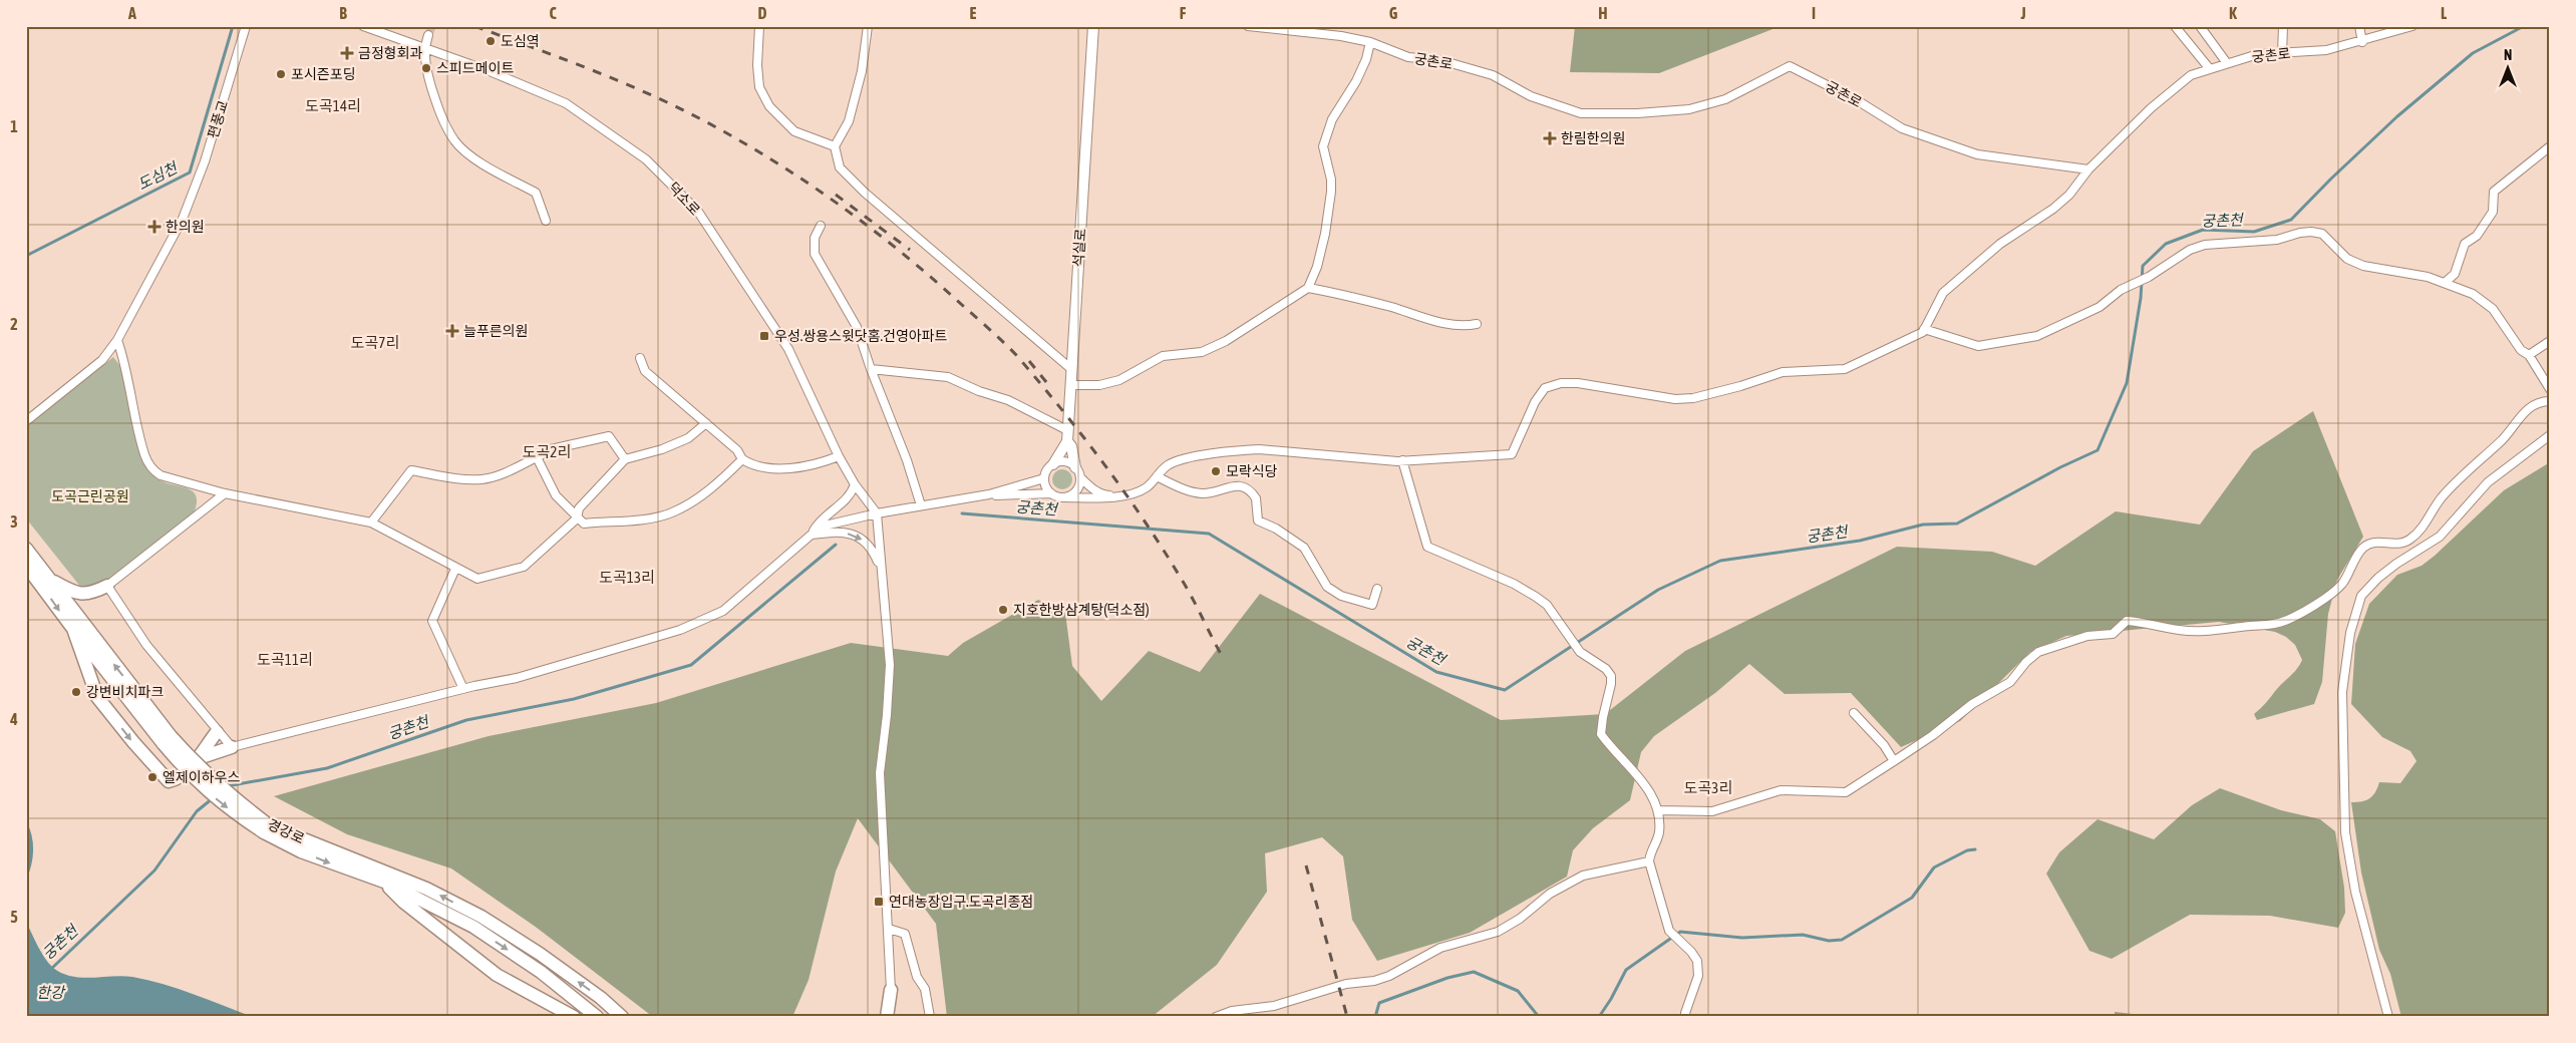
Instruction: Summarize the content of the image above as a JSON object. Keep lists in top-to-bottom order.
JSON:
{
  "streets": {
    "main road": ["경강로"],
    "street": [
      "궁촌로",
      "편풍교",
      "덕소로",
      "석실로"
    ]
  },
  "districts": [
    "도곡14리",
    "도곡7리",
    "도곡2리",
    "도곡13리",
    "도곡11리",
    "도곡3리"
  ],
  "water": ["도심천", "궁촌천", "한강"],
  "parks": ["도곡근린공원"],
  "places": {
    "other": [
      "도심역",
      "스피드메이트",
      "포시즌포딩",
      "모락식당",
      "지호한방삼계탕(덕소점)",
      "강변비치파크",
      "엘제이하우스"
    ],
    "health": [
      "금정형회과",
      "한림한의원",
      "한의원",
      "늘푸른의원"
    ],
    "transit": ["우성.쌍용스윗닷홈.건영아파트", "연대농장입구.도곡리종점"]
  },
  "north": "top",
  "grid": {
    "columns": [
      "A",
      "B",
      "C",
      "D",
      "E",
      "F",
      "G",
      "H",
      "I",
      "J",
      "K",
      "L"
    ],
    "rows": [
      "1",
      "2",
      "3",
      "4",
      "5"
    ]
  }
}
